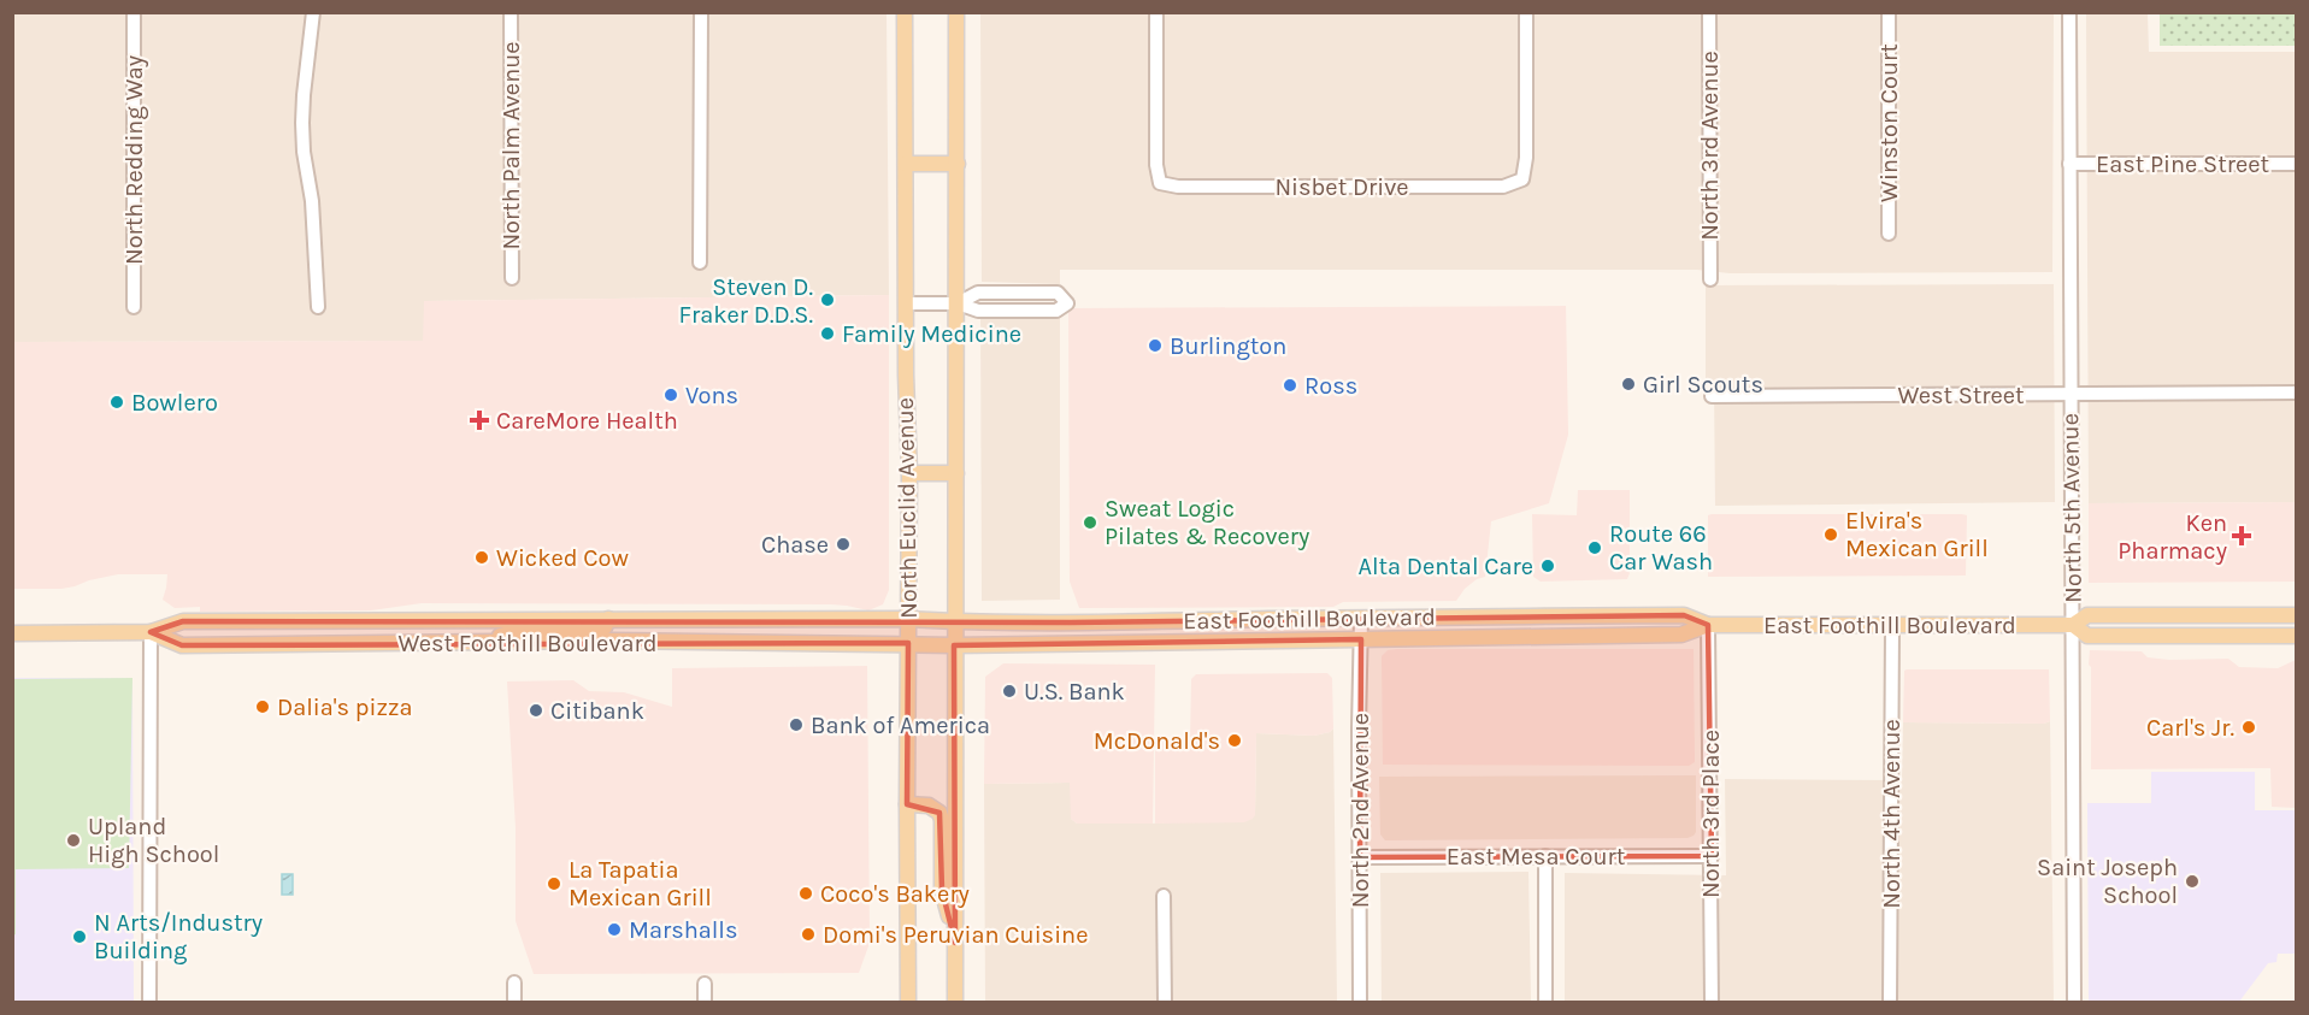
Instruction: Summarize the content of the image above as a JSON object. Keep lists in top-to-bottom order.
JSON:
{
  "streets": {
    "main road": ["North Euclid Avenue", "East Foothill Boulevard", "West Foothill Boulevard"],
    "street": [
      "Winston Court",
      "North Palm Avenue",
      "North 3rd Avenue",
      "North Redding Way",
      "East Pine Street",
      "Nisbet Drive",
      "West Street",
      "North 5th Avenue",
      "North 2nd Avenue",
      "North 3rd Place",
      "North 4th Avenue",
      "East Mesa Court"
    ]
  },
  "crossings": [
    ["East Pine Street", "North 5th Avenue"],
    ["West Street", "North 5th Avenue"],
    ["North Euclid Avenue", "East Foothill Boulevard"],
    ["North Euclid Avenue", "West Foothill Boulevard"],
    ["North 5th Avenue", "East Foothill Boulevard"],
    ["East Foothill Boulevard", "West Foothill Boulevard"],
    ["East Foothill Boulevard", "North 2nd Avenue"],
    ["East Foothill Boulevard", "North 3rd Place"],
    ["East Foothill Boulevard", "North 4th Avenue"],
    ["North 2nd Avenue", "East Mesa Court"],
    ["North 3rd Place", "East Mesa Court"]
  ],
  "places": {
    "other": [
      "Steven D. Fraker D.D.S.",
      "Family Medicine",
      "Burlington",
      "Girl Scouts",
      "Ross",
      "Vons",
      "Bowlero",
      "Sweat Logic Pilates & Recovery",
      "Elvira's Mexican Grill",
      "Chase",
      "Route 66 Car Wash",
      "Wicked Cow",
      "Alta Dental Care",
      "U.S. Bank",
      "Dalia's pizza",
      "Citibank",
      "Bank of America",
      "Carl's Jr.",
      "McDonald's",
      "Upland High School",
      "Saint Joseph School",
      "La Tapatia Mexican Grill",
      "Coco's Bakery",
      "Marshalls",
      "Domi's Peruvian Cuisine",
      "N Arts/Industry Building"
    ],
    "health": ["CareMore Health", "Ken Pharmacy"]
  }
}
